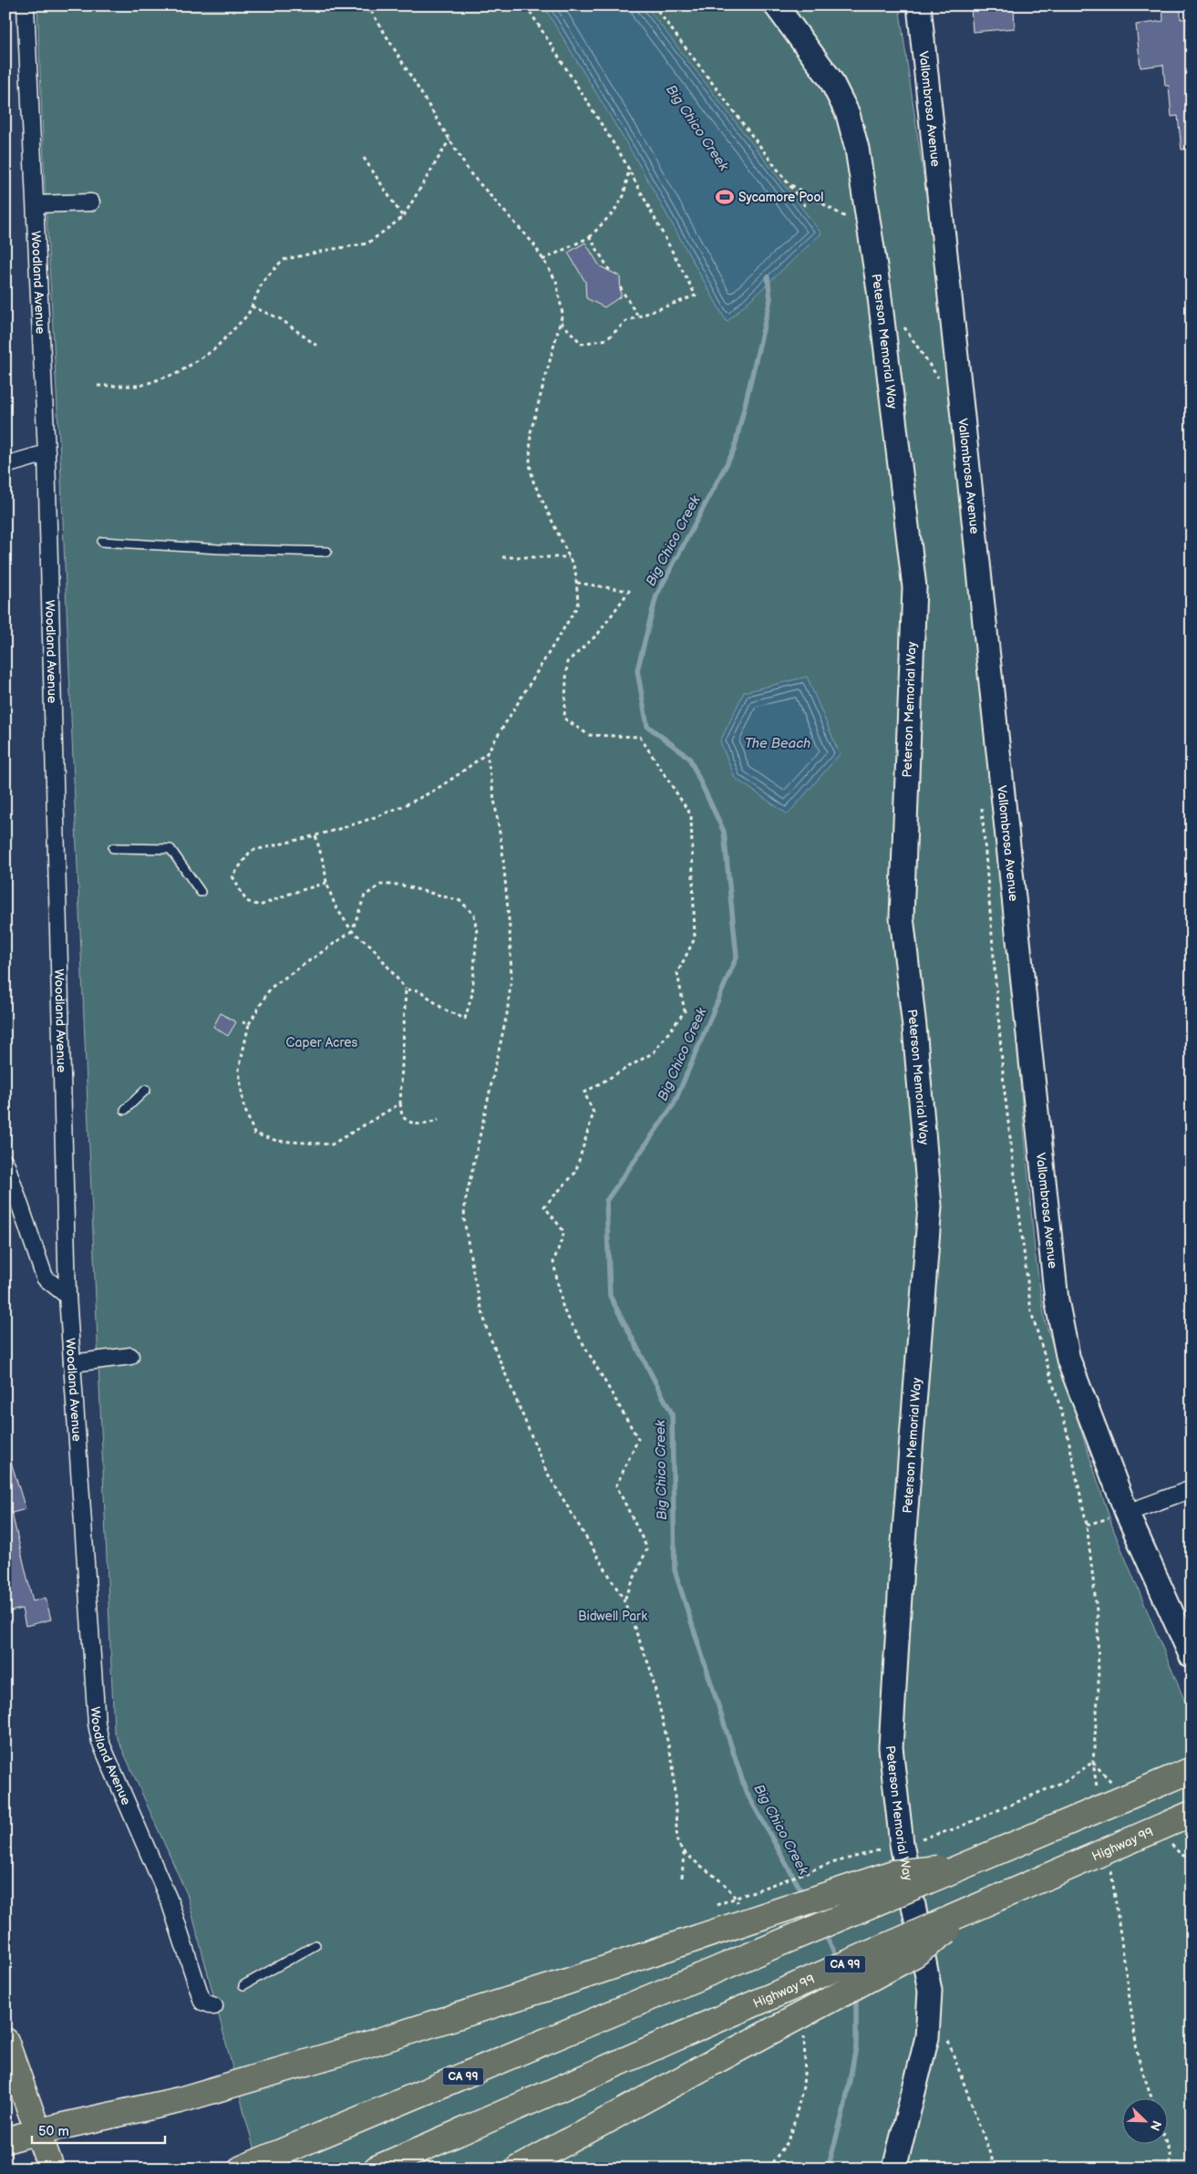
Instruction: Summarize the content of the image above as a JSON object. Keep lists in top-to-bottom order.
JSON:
{
  "streets": {
    "main road": ["Highway 99", "CA 99"],
    "street": ["Vallombrosa Avenue", "Woodland Avenue", "Peterson Memorial Way"]
  },
  "water": ["Big Chico Creek", "The Beach"],
  "parks": ["Caper Acres", "Bidwell Park"],
  "places": {
    "sports": ["Sycamore Pool"]
  },
  "scale_bar": "50 m",
  "north": "bottom right"
}
